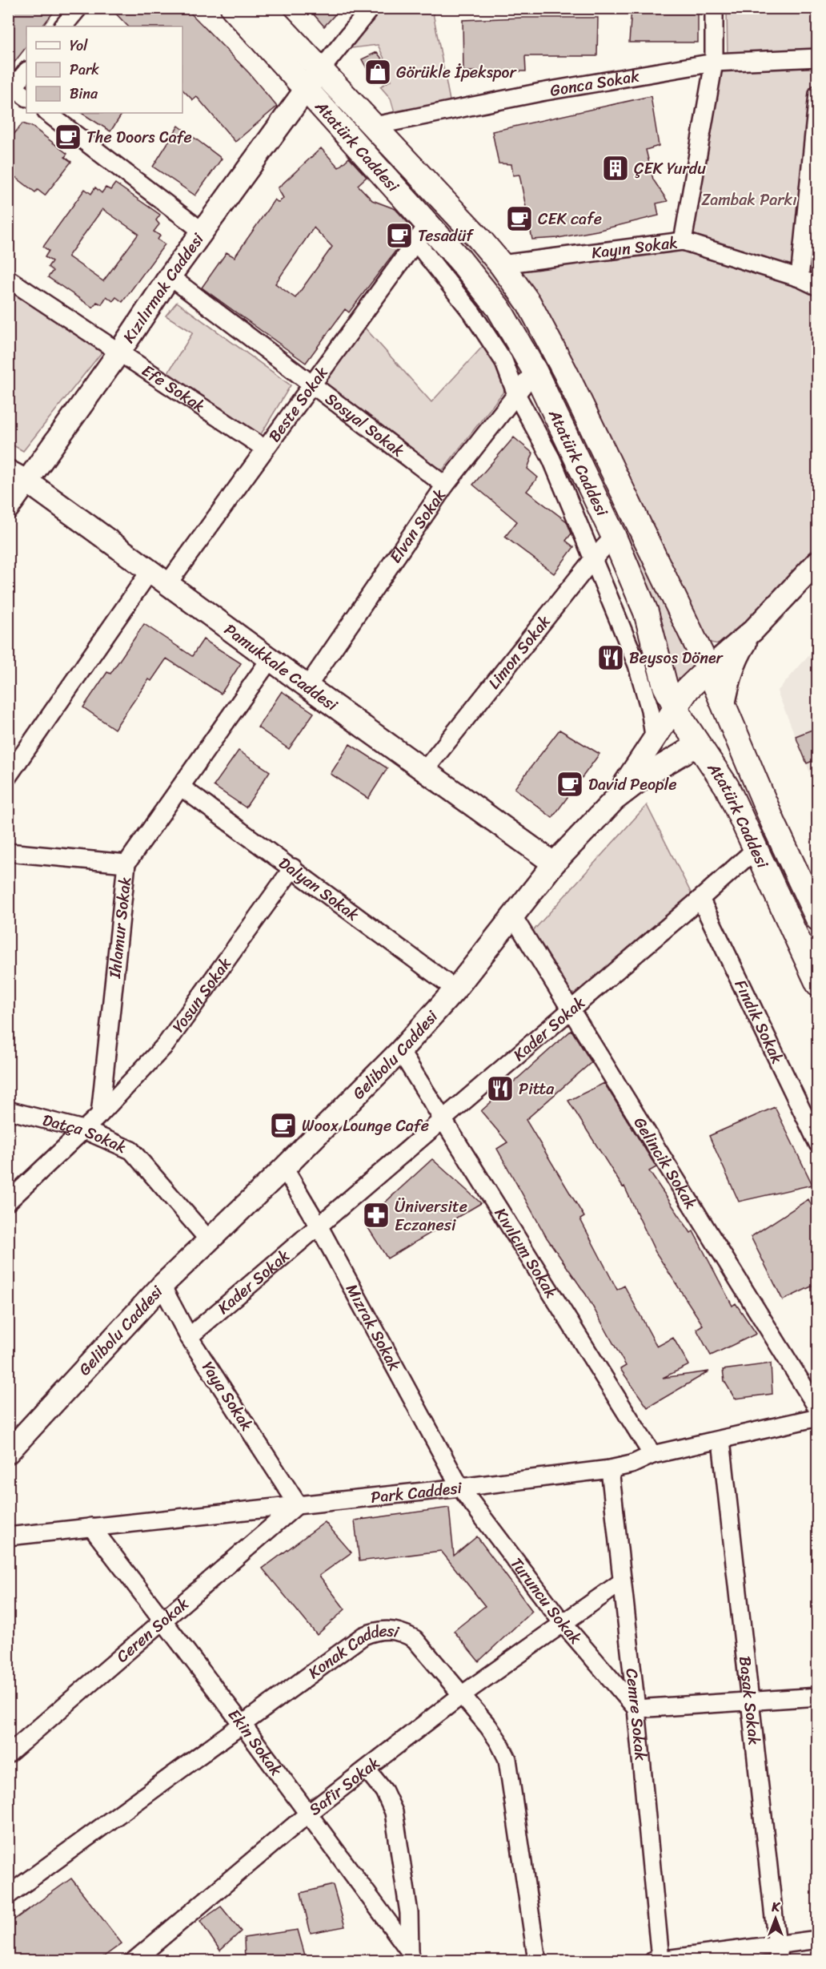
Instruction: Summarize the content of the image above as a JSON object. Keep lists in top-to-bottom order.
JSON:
{
  "streets": {
    "main road": ["Atatürk Caddesi"],
    "street": [
      "Gonca Sokak",
      "Kayın Sokak",
      "Kızılırmak Caddesi",
      "Efe Sokak",
      "Beste Sokak",
      "Sosyal Sokak",
      "Elvan Sokak",
      "Limon Sokak",
      "Pamukkale Caddesi",
      "Dalyan Sokak",
      "Ihlamur Sokak",
      "Yosun Sokak",
      "Fındık Sokak",
      "Kader Sokak",
      "Gelibolu Caddesi",
      "Datça Sokak",
      "Gelincik Sokak",
      "Kıvılcım Sokak",
      "Mızrak Sokak",
      "Yaya Sokak",
      "Park Caddesi",
      "Turuncu Sokak",
      "Ceren Sokak",
      "Konak Caddesi",
      "Başak Sokak",
      "Cemre Sokak",
      "Ekin Sokak",
      "Safir Sokak"
    ]
  },
  "crossings": [
    ["Gonca Sokak", "Atatürk Caddesi"],
    ["Atatürk Caddesi", "Kayın Sokak"],
    ["Atatürk Caddesi", "Kızılırmak Caddesi"],
    ["Atatürk Caddesi", "Beste Sokak"],
    ["Atatürk Caddesi", "Elvan Sokak"],
    ["Atatürk Caddesi", "Limon Sokak"],
    ["Atatürk Caddesi", "Kader Sokak"],
    ["Atatürk Caddesi", "Gelibolu Caddesi"],
    ["Kızılırmak Caddesi", "Efe Sokak"],
    ["Kızılırmak Caddesi", "Sosyal Sokak"],
    ["Kızılırmak Caddesi", "Pamukkale Caddesi"],
    ["Efe Sokak", "Beste Sokak"],
    ["Beste Sokak", "Sosyal Sokak"],
    ["Beste Sokak", "Pamukkale Caddesi"],
    ["Sosyal Sokak", "Elvan Sokak"],
    ["Elvan Sokak", "Pamukkale Caddesi"],
    ["Limon Sokak", "Pamukkale Caddesi"],
    ["Pamukkale Caddesi", "Ihlamur Sokak"],
    ["Pamukkale Caddesi", "Gelibolu Caddesi"],
    ["Dalyan Sokak", "Ihlamur Sokak"],
    ["Dalyan Sokak", "Yosun Sokak"],
    ["Dalyan Sokak", "Gelibolu Caddesi"],
    ["Ihlamur Sokak", "Yosun Sokak"],
    ["Fındık Sokak", "Kader Sokak"],
    ["Kader Sokak", "Gelincik Sokak"],
    ["Kader Sokak", "Kıvılcım Sokak"],
    ["Kader Sokak", "Mızrak Sokak"],
    ["Kader Sokak", "Yaya Sokak"],
    ["Gelibolu Caddesi", "Datça Sokak"],
    ["Gelibolu Caddesi", "Gelincik Sokak"],
    ["Gelibolu Caddesi", "Kıvılcım Sokak"],
    ["Gelibolu Caddesi", "Mızrak Sokak"],
    ["Gelibolu Caddesi", "Yaya Sokak"],
    ["Kıvılcım Sokak", "Park Caddesi"],
    ["Mızrak Sokak", "Park Caddesi"],
    ["Mızrak Sokak", "Turuncu Sokak"],
    ["Yaya Sokak", "Park Caddesi"],
    ["Yaya Sokak", "Ceren Sokak"],
    ["Park Caddesi", "Turuncu Sokak"],
    ["Park Caddesi", "Ceren Sokak"],
    ["Park Caddesi", "Başak Sokak"],
    ["Park Caddesi", "Cemre Sokak"],
    ["Park Caddesi", "Ekin Sokak"],
    ["Turuncu Sokak", "Cemre Sokak"],
    ["Turuncu Sokak", "Safir Sokak"],
    ["Ceren Sokak", "Ekin Sokak"],
    ["Konak Caddesi", "Ekin Sokak"],
    ["Konak Caddesi", "Safir Sokak"],
    ["Cemre Sokak", "Safir Sokak"],
    ["Ekin Sokak", "Safir Sokak"]
  ],
  "parks": ["Zambak Parkı"],
  "places": {
    "shop": ["Görükle İpekspor"],
    "cafe": [
      "The Doors Cafe",
      "CEK cafe",
      "Tesadüf",
      "David People",
      "Woox Lounge Cafe"
    ],
    "building": ["ÇEK Yurdu"],
    "restaurant": ["Beysos Döner", "Pitta"],
    "pharmacy": ["Üniversite Eczanesi"]
  },
  "legend": ["Yol", "Park", "Bina"],
  "north": "top"
}
